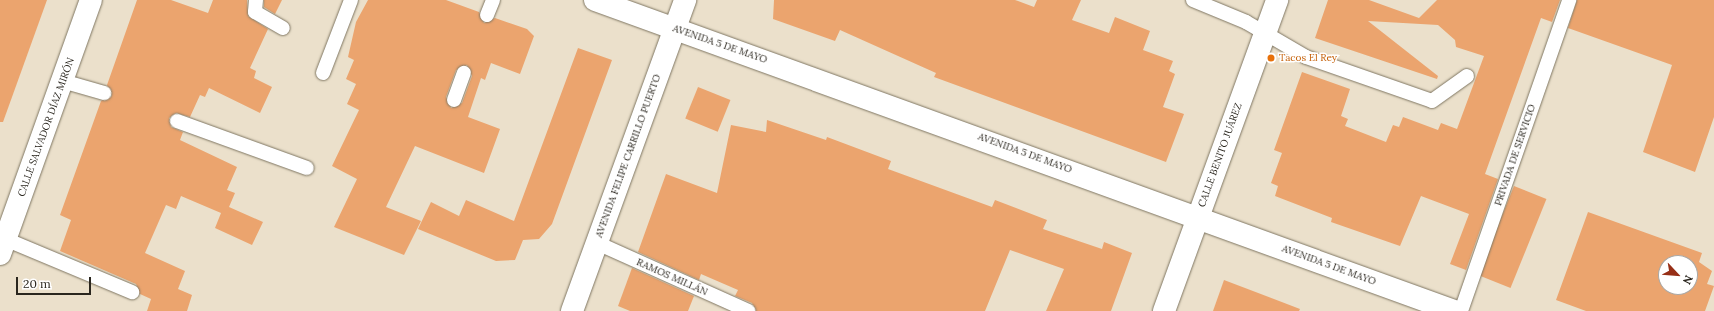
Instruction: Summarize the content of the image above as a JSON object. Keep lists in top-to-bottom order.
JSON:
{
  "streets": {
    "main road": [
      "AVENIDA 5 DE MAYO",
      "CALLE SALVADOR DÍAZ MIRÓN",
      "CALLE BENITO JUÁREZ",
      "AVENIDA FELIPE CARRILLO PUERTO"
    ],
    "lane": ["PRIVADA DE SERVICIO", "RAMOS MILLÁN"]
  },
  "crossings": [
    ["AVENIDA 5 DE MAYO", "CALLE BENITO JUÁREZ"],
    ["AVENIDA 5 DE MAYO", "AVENIDA FELIPE CARRILLO PUERTO"],
    ["AVENIDA FELIPE CARRILLO PUERTO", "RAMOS MILLÁN"]
  ],
  "places": ["Tacos El Rey"],
  "scale_bar": "20 m",
  "north": "bottom right"
}
